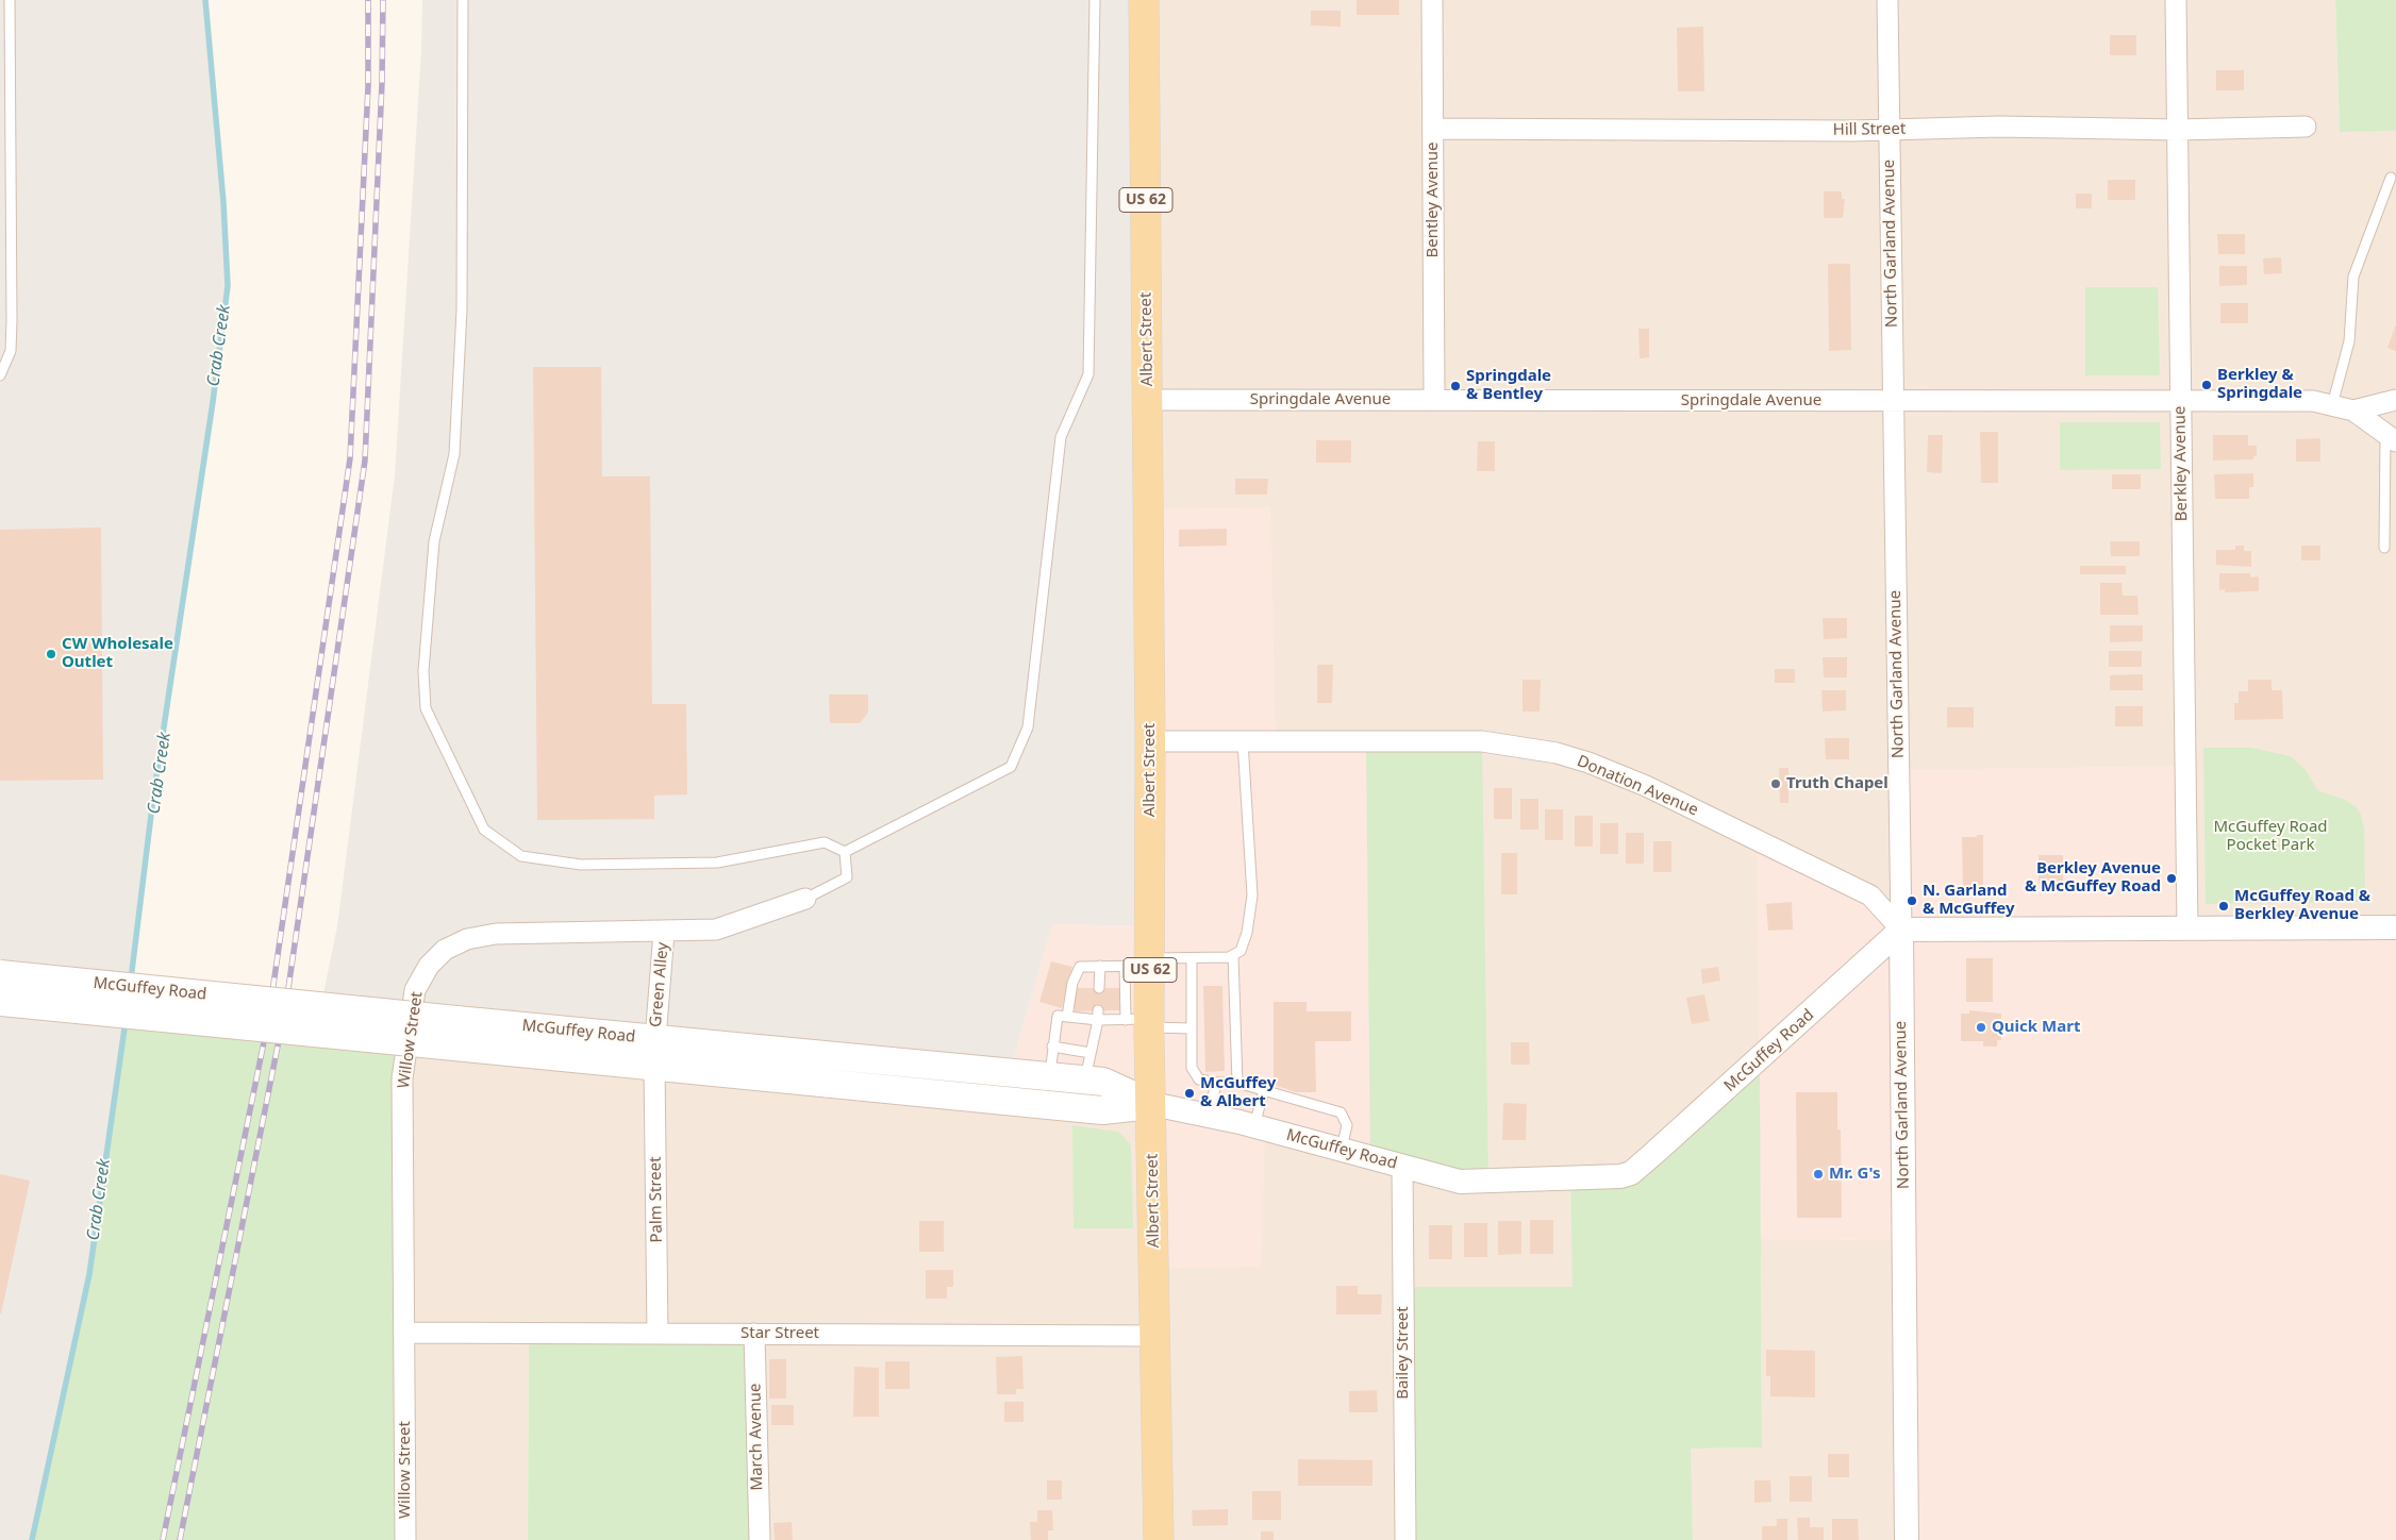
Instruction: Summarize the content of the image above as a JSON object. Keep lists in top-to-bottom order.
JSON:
{
  "streets": {
    "main road": ["US 62", "Albert Street", "McGuffey Road"],
    "street": [
      "Hill Street",
      "Bentley Avenue",
      "North Garland Avenue",
      "Springdale Avenue",
      "Berkley Avenue",
      "Donation Avenue",
      "Green Alley",
      "Willow Street",
      "Palm Street",
      "Star Street",
      "Bailey Street",
      "March Avenue"
    ]
  },
  "crossings": [
    ["Hill Street", "Bentley Avenue"],
    ["Hill Street", "North Garland Avenue"],
    ["Hill Street", "Berkley Avenue"],
    ["Bentley Avenue", "Springdale Avenue"],
    ["North Garland Avenue", "Springdale Avenue"],
    ["North Garland Avenue", "Donation Avenue"],
    ["North Garland Avenue", "McGuffey Road"],
    ["Albert Street", "Springdale Avenue"],
    ["Albert Street", "Donation Avenue"],
    ["Albert Street", "McGuffey Road"],
    ["Albert Street", "Star Street"],
    ["Springdale Avenue", "Berkley Avenue"],
    ["Donation Avenue", "McGuffey Road"],
    ["Green Alley", "McGuffey Road"],
    ["Green Alley", "Willow Street"],
    ["Green Alley", "Palm Street"],
    ["McGuffey Road", "Palm Street"],
    ["McGuffey Road", "Bailey Street"],
    ["Willow Street", "Star Street"],
    ["Palm Street", "Star Street"],
    ["Star Street", "March Avenue"]
  ],
  "water": ["Crab Creek"],
  "parks": ["McGuffey Road Pocket Park"],
  "places": [
    "Berkley & Springdale",
    "Springdale & Bentley",
    "CW Wholesale Outlet",
    "Truth Chapel",
    "Berkley Avenue & McGuffey Road",
    "N. Garland & McGuffey",
    "McGuffey Road & Berkley Avenue",
    "Quick Mart",
    "McGuffey & Albert",
    "Mr. G's"
  ]
}
